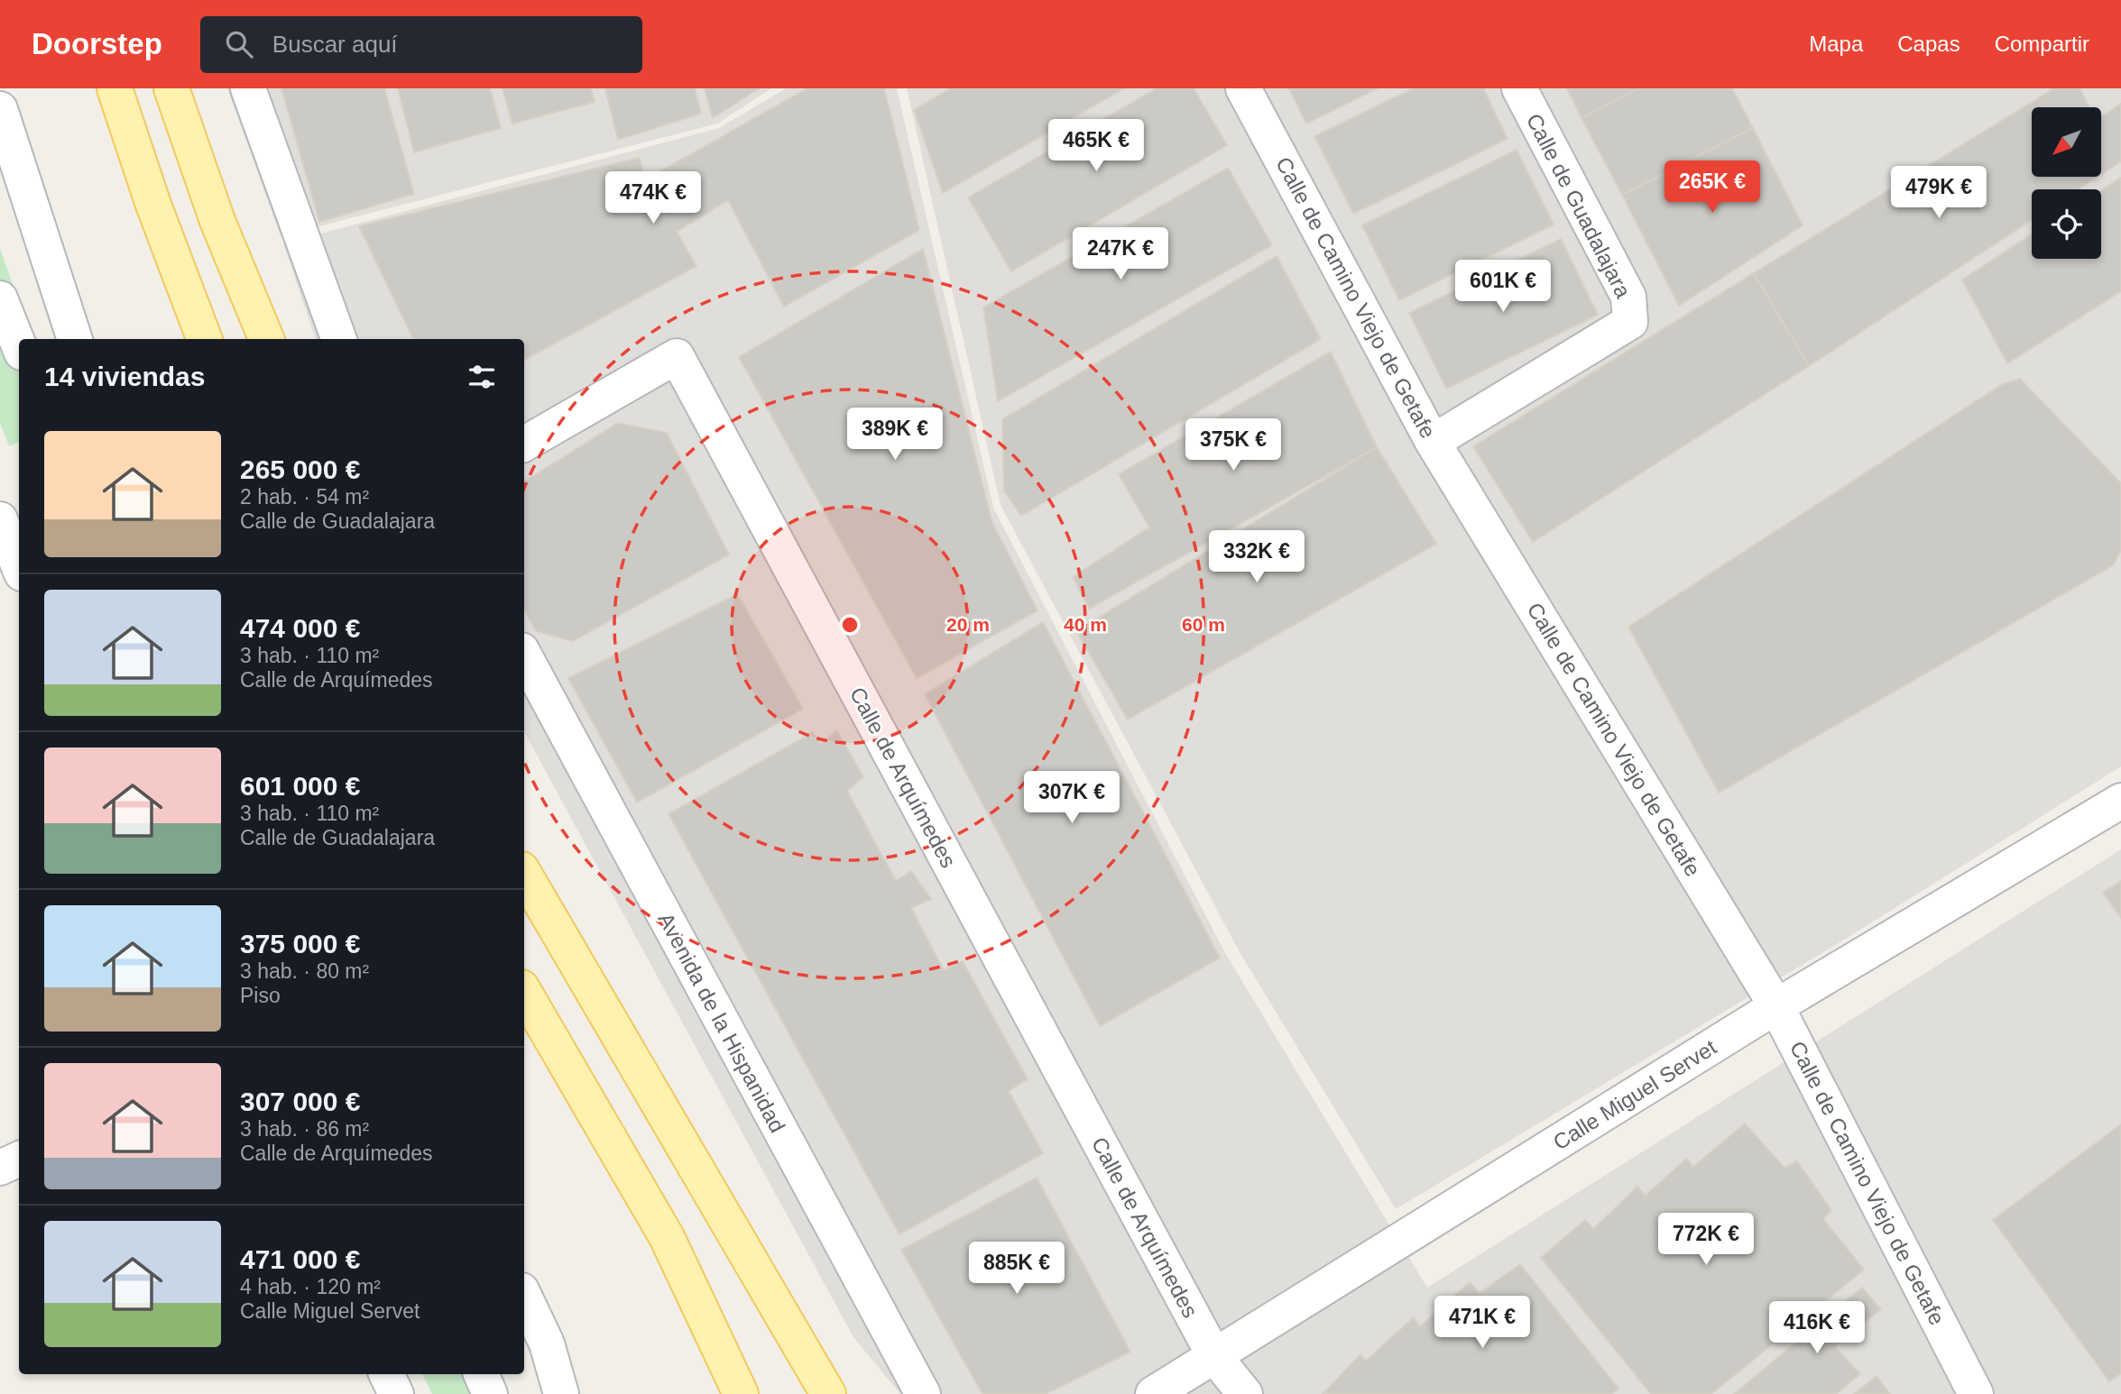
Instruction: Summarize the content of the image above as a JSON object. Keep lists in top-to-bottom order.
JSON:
{
  "streets": {
    "street": [
      "Calle de Guadalajara",
      "Calle de Camino Viejo de Getafe",
      "Calle de Arquímedes",
      "Avenida de la Hispanidad",
      "Calle Miguel Servet"
    ]
  },
  "crossings": [
    ["Calle de Guadalajara", "Calle de Camino Viejo de Getafe"],
    ["Calle de Camino Viejo de Getafe", "Calle Miguel Servet"],
    ["Calle de Arquímedes", "Calle Miguel Servet"]
  ],
  "north": "bottom left",
  "page": {
    "header": "Doorstep",
    "search": "Buscar aquí",
    "nav": ["Mapa", "Capas", "Compartir"],
    "price": [
      "465K €",
      "265K €",
      "479K €",
      "474K €",
      "247K €",
      "601K €",
      "389K €",
      "375K €",
      "332K €",
      "307K €",
      "772K €",
      "885K €",
      "471K €",
      "416K €"
    ],
    "heading": "14 viviendas",
    "list": [
      {
        "name": "265 000 €",
        "note": "2 hab. · 54 m² · Calle de Guadalajara"
      },
      {
        "name": "474 000 €",
        "note": "3 hab. · 110 m² · Calle de Arquímedes"
      },
      {
        "name": "601 000 €",
        "note": "3 hab. · 110 m² · Calle de Guadalajara"
      },
      {
        "name": "375 000 €",
        "note": "3 hab. · 80 m² · Piso"
      },
      {
        "name": "307 000 €",
        "note": "3 hab. · 86 m² · Calle de Arquímedes"
      },
      {
        "name": "471 000 €",
        "note": "4 hab. · 120 m² · Calle Miguel Servet"
      }
    ]
  },
  "rings": ["20 m", "40 m", "60 m"]
}
